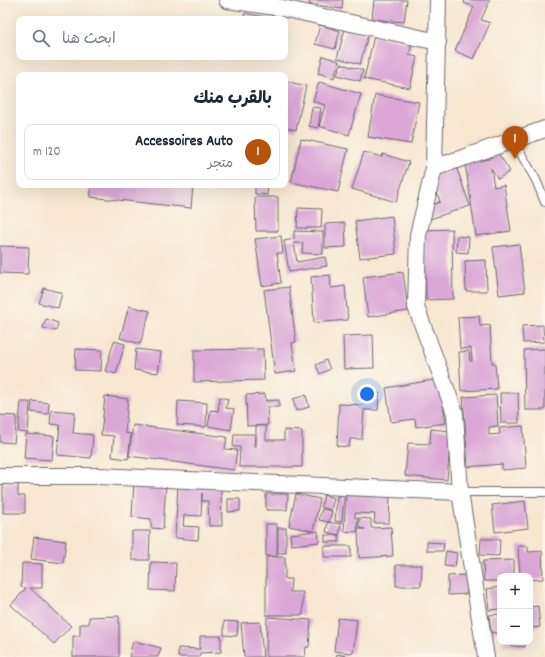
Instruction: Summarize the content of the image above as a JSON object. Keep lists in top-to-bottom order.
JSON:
{
  "page": {
    "search": "ابحث هنا",
    "heading": "بالقرب منك",
    "list": [
      {
        "mark": "1",
        "name": "Accessoires Auto",
        "note": "متجر",
        "value": "120 m"
      }
    ],
    "pins": "1",
    "map_buttons": ["+", "−"]
  }
}
